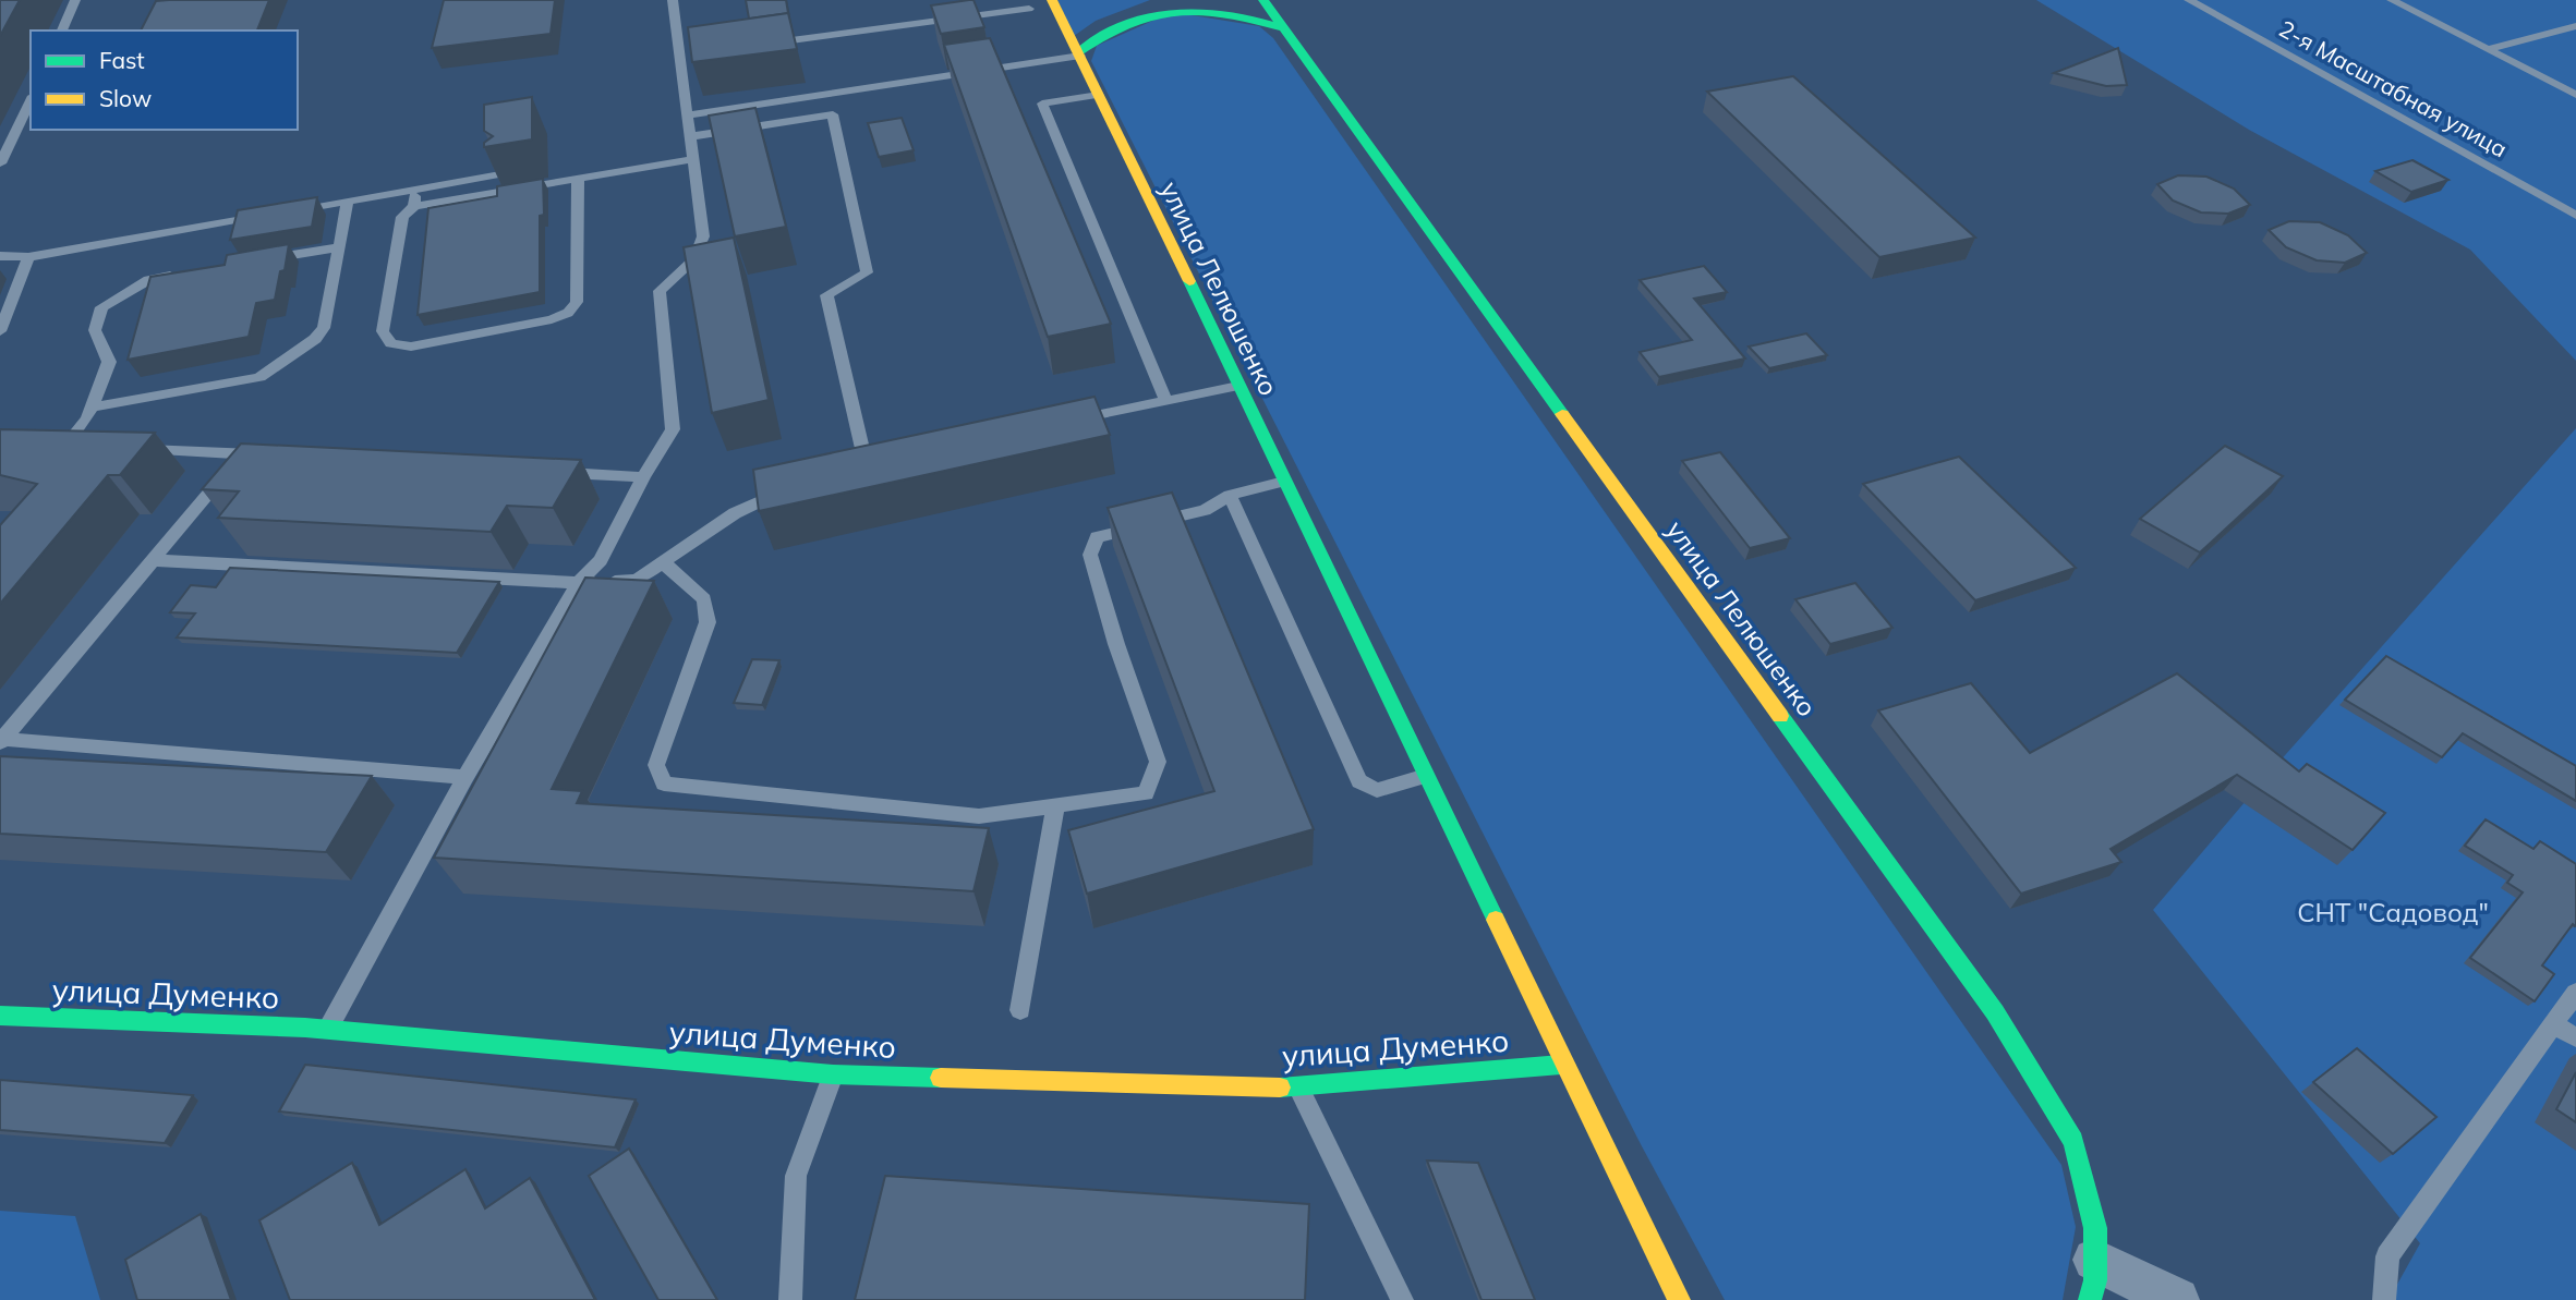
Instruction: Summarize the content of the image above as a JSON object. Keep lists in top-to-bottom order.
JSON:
{
  "streets": {
    "street": ["улица Лелюшенко", "улица Думенко"],
    "lane": ["2-я Масштабная улица"]
  },
  "crossings": [
    ["улица Лелюшенко", "улица Думенко"]
  ],
  "parks": ["СНТ \"Садовод\""],
  "legend": ["Fast", "Slow"]
}
